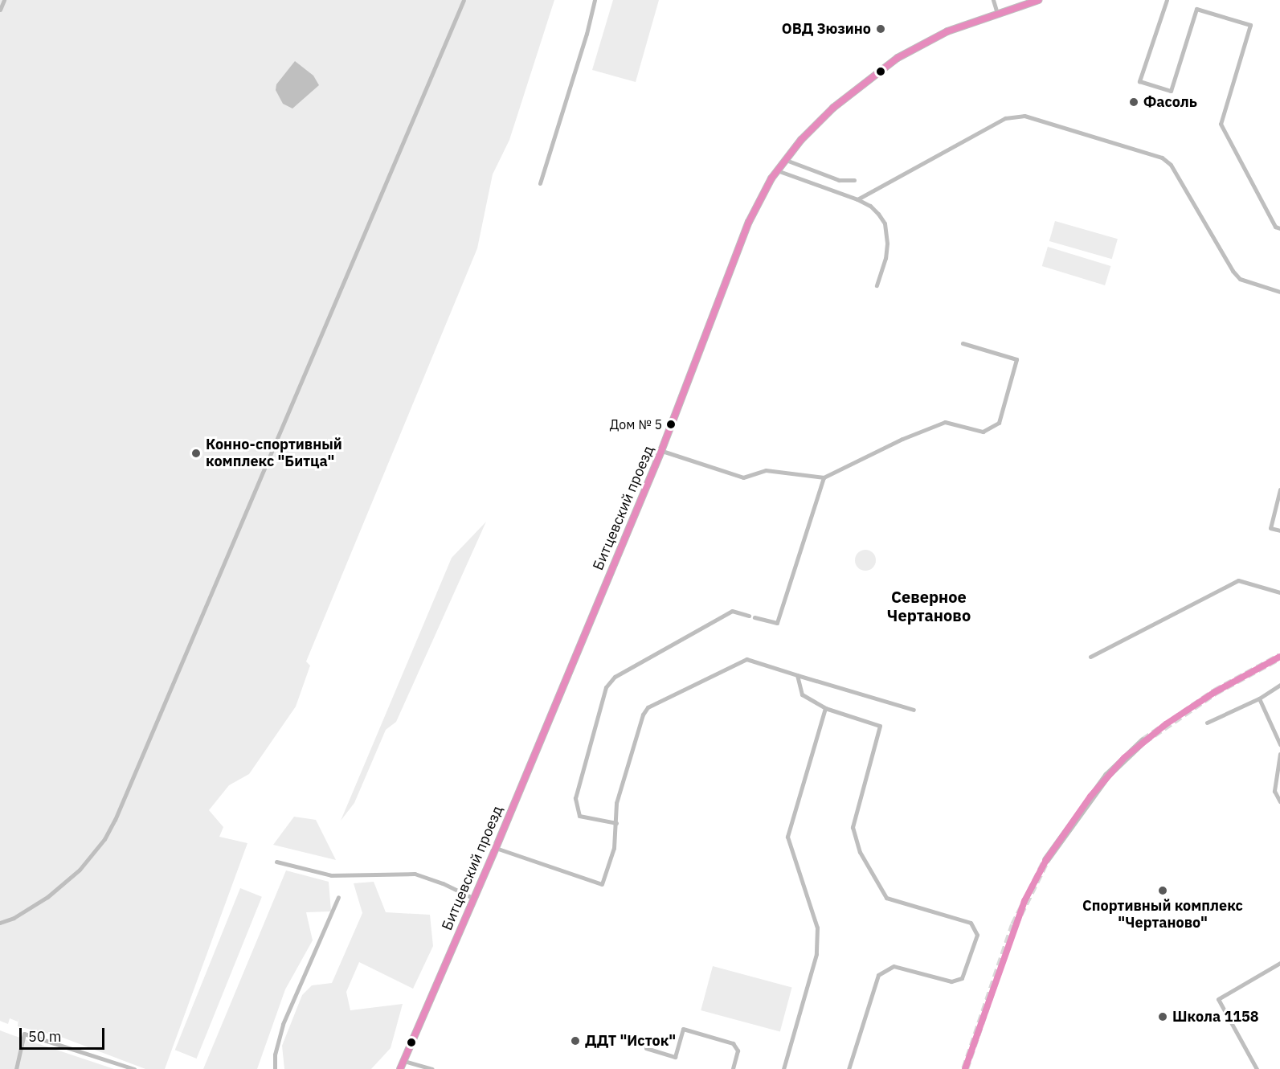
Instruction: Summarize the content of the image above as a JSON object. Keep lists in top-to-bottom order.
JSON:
{
  "streets": {
    "street": ["Битцевский проезд"]
  },
  "districts": ["Северное Чертаново"],
  "places": [
    "ОВД Зюзино",
    "Фасоль",
    "Дом № 5",
    "Конно-спортивный комплекс \"Битца\"",
    "Спортивный комплекс \"Чертаново\"",
    "Школа 1158",
    "ДДТ \"Исток\""
  ],
  "scale_bar": "50 m"
}
